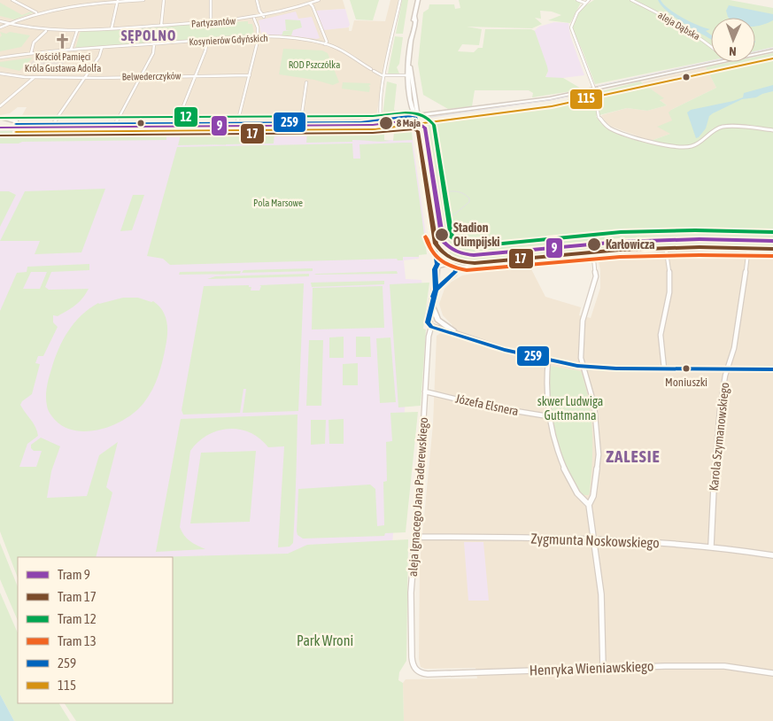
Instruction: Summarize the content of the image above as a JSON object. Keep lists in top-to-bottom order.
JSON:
{
  "streets": {
    "street": [
      "Partyzantów",
      "aleja Dąbska",
      "Kosynierów Gdyńskich",
      "Belwederczyków",
      "Józefa Elsnera",
      "Karola Szymanowskiego",
      "aleja Ignacego Jana Paderewskiego",
      "Zygmunta Noskowskiego",
      "Henryka Wieniawskiego"
    ]
  },
  "crossings": [
    ["Józefa Elsnera", "aleja Ignacego Jana Paderewskiego"],
    ["Karola Szymanowskiego", "Zygmunta Noskowskiego"],
    ["aleja Ignacego Jana Paderewskiego", "Zygmunta Noskowskiego"],
    ["aleja Ignacego Jana Paderewskiego", "Henryka Wieniawskiego"]
  ],
  "districts": ["SĘPOLNO", "ZALESIE"],
  "parks": [
    "ROD Pszczółka",
    "Pola Marsowe",
    "skwer Ludwiga Guttmanna",
    "Park Wroni"
  ],
  "places": {
    "church": ["Kościół Pamięci Króla Gustawa Adolfa"],
    "other": [
      "8 Maja",
      "Stadion Olimpijski",
      "Karłowicza",
      "Moniuszki"
    ]
  },
  "lines": [
    "transit line 115",
    "tram line 12",
    "transit line 259",
    "tram line 9",
    "tram line 17",
    "tram line 13"
  ],
  "legend": [
    "Tram 9",
    "Tram 17",
    "Tram 12",
    "Tram 13",
    "259",
    "115"
  ],
  "north": "bottom"
}
